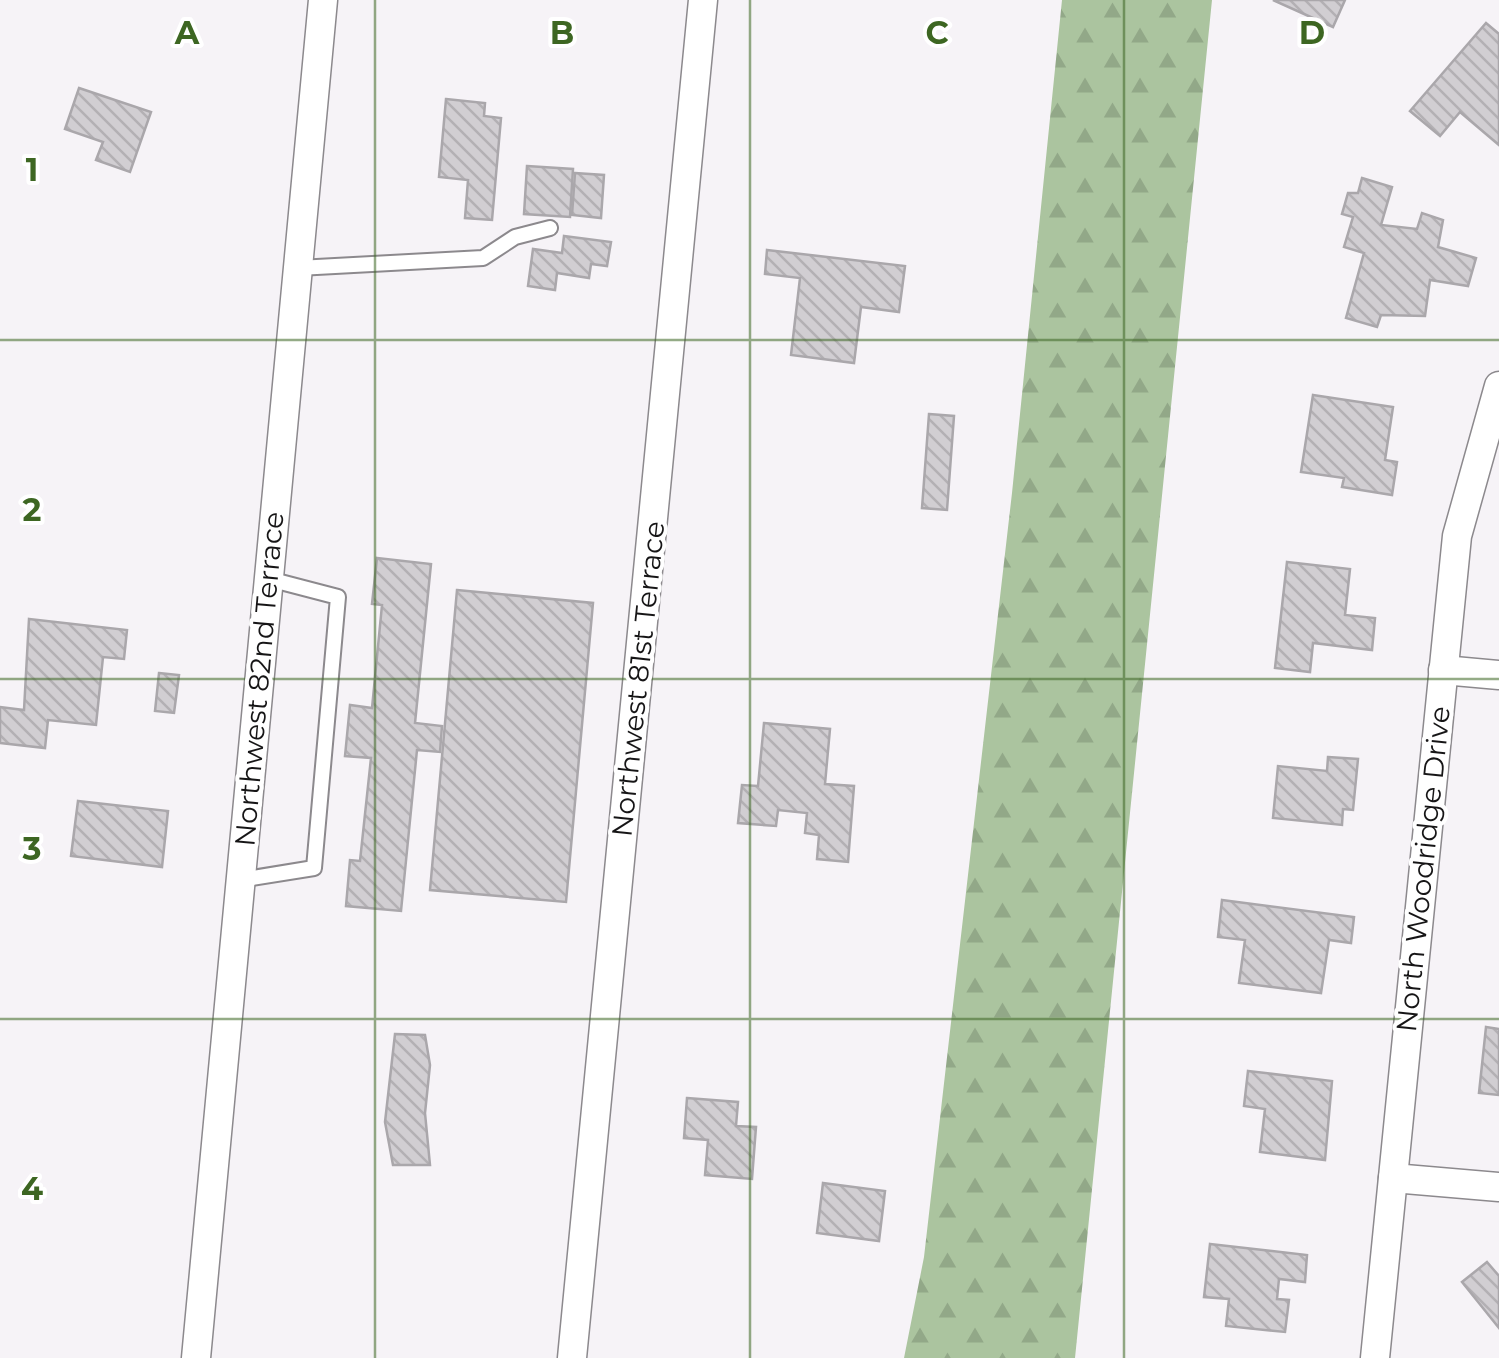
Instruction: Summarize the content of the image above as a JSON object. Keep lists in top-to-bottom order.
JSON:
{
  "streets": {
    "street": ["Northwest 82nd Terrace", "Northwest 81st Terrace", "North Woodridge Drive"]
  },
  "grid": {
    "columns": [
      "A",
      "B",
      "C",
      "D"
    ],
    "rows": [
      "1",
      "2",
      "3",
      "4"
    ]
  }
}
